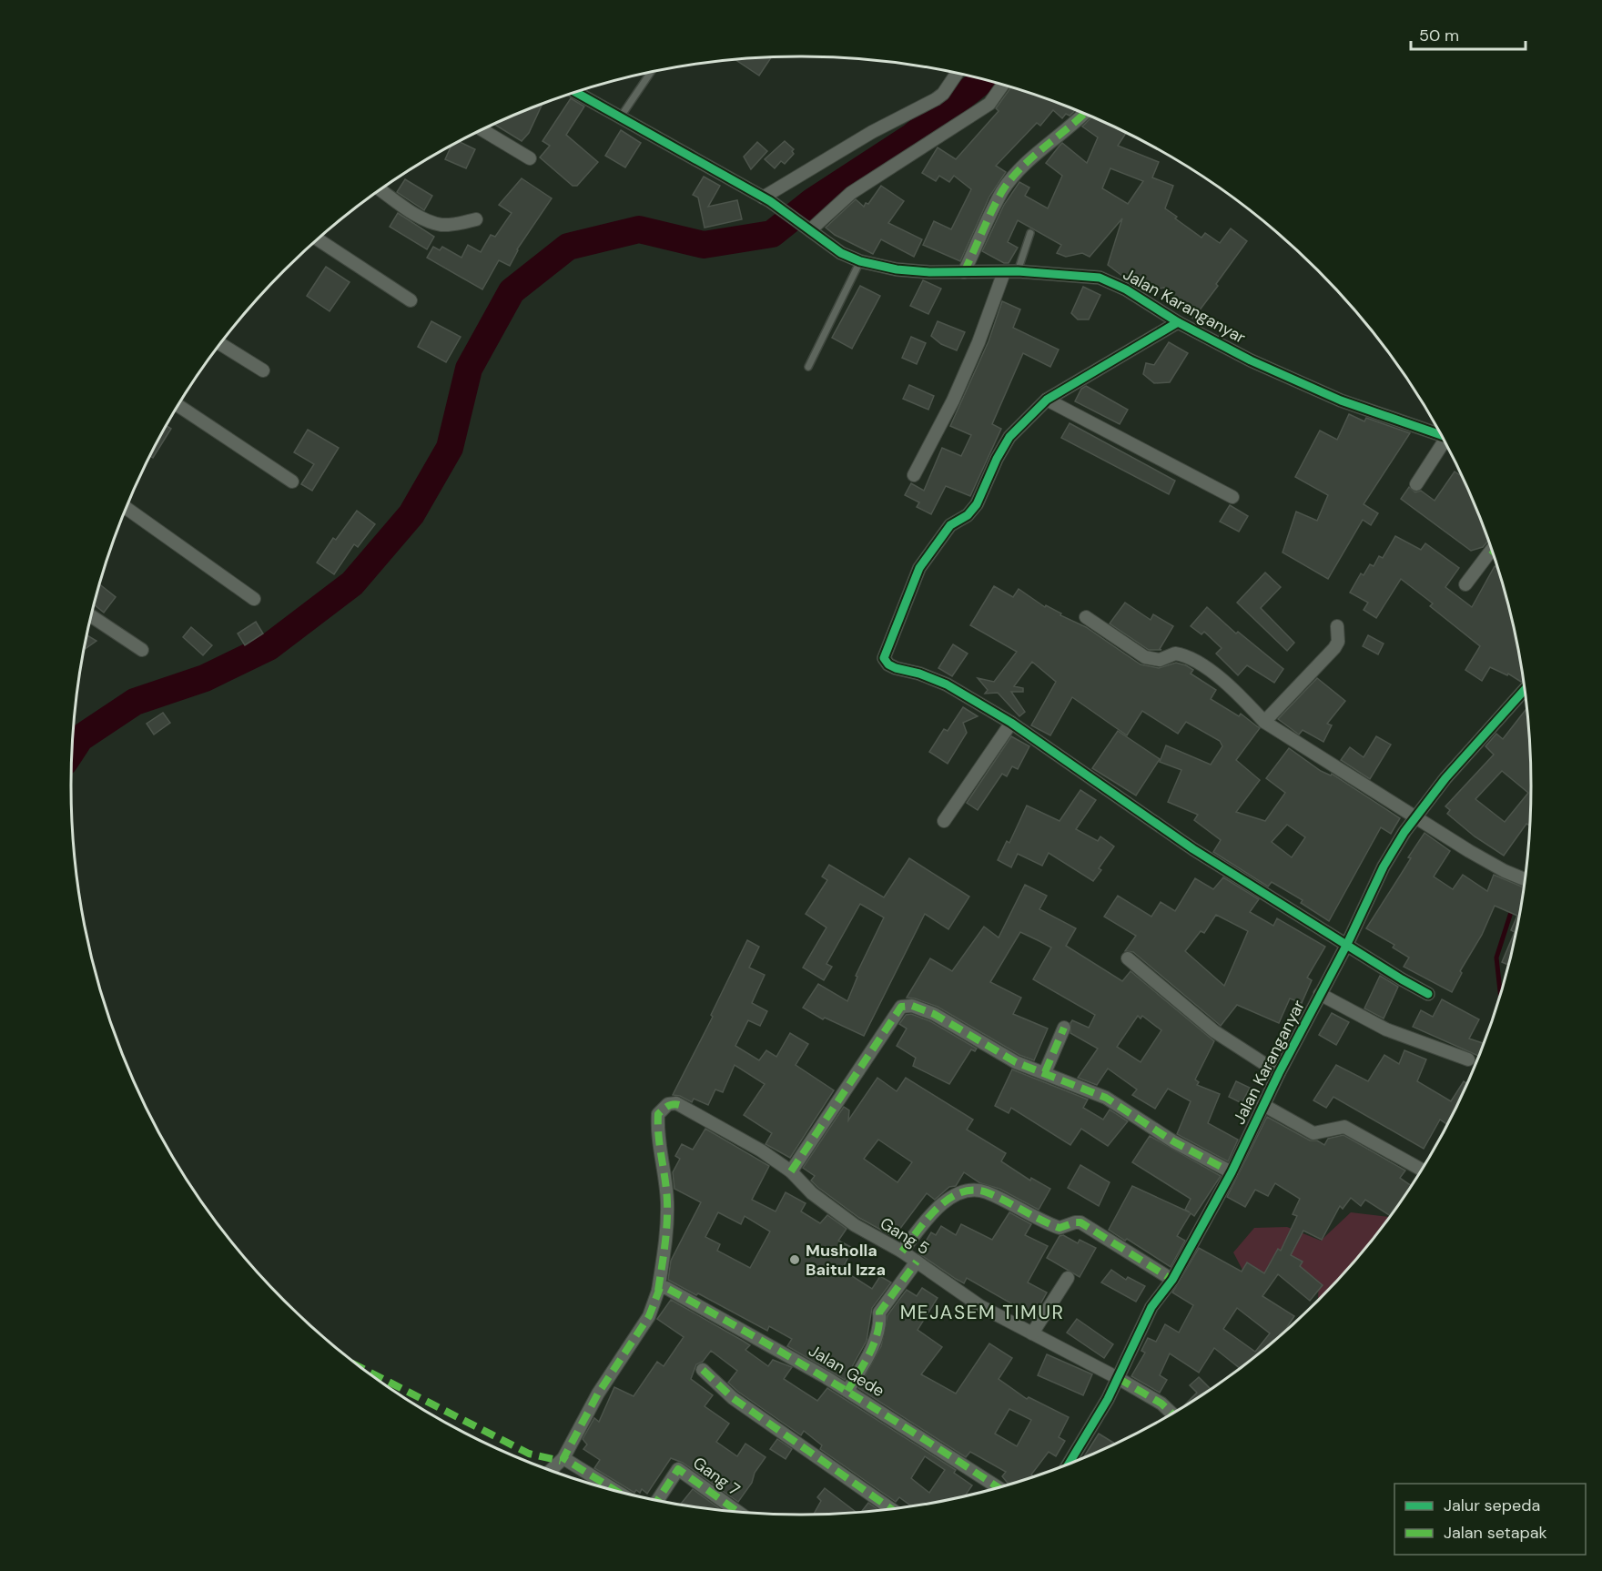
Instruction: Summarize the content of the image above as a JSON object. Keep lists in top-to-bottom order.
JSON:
{
  "streets": {
    "street": [
      "Jalan Karanganyar",
      "Gang 5",
      "Jalan Gede",
      "Gang 7"
    ]
  },
  "crossings": [
    ["Jalan Karanganyar", "Gang 5"],
    ["Gang 5", "Jalan Gede"]
  ],
  "districts": ["MEJASEM TIMUR"],
  "places": ["Musholla Baitul Izza"],
  "legend": ["Jalur sepeda", "Jalan setapak"],
  "scale_bar": "50 m"
}
